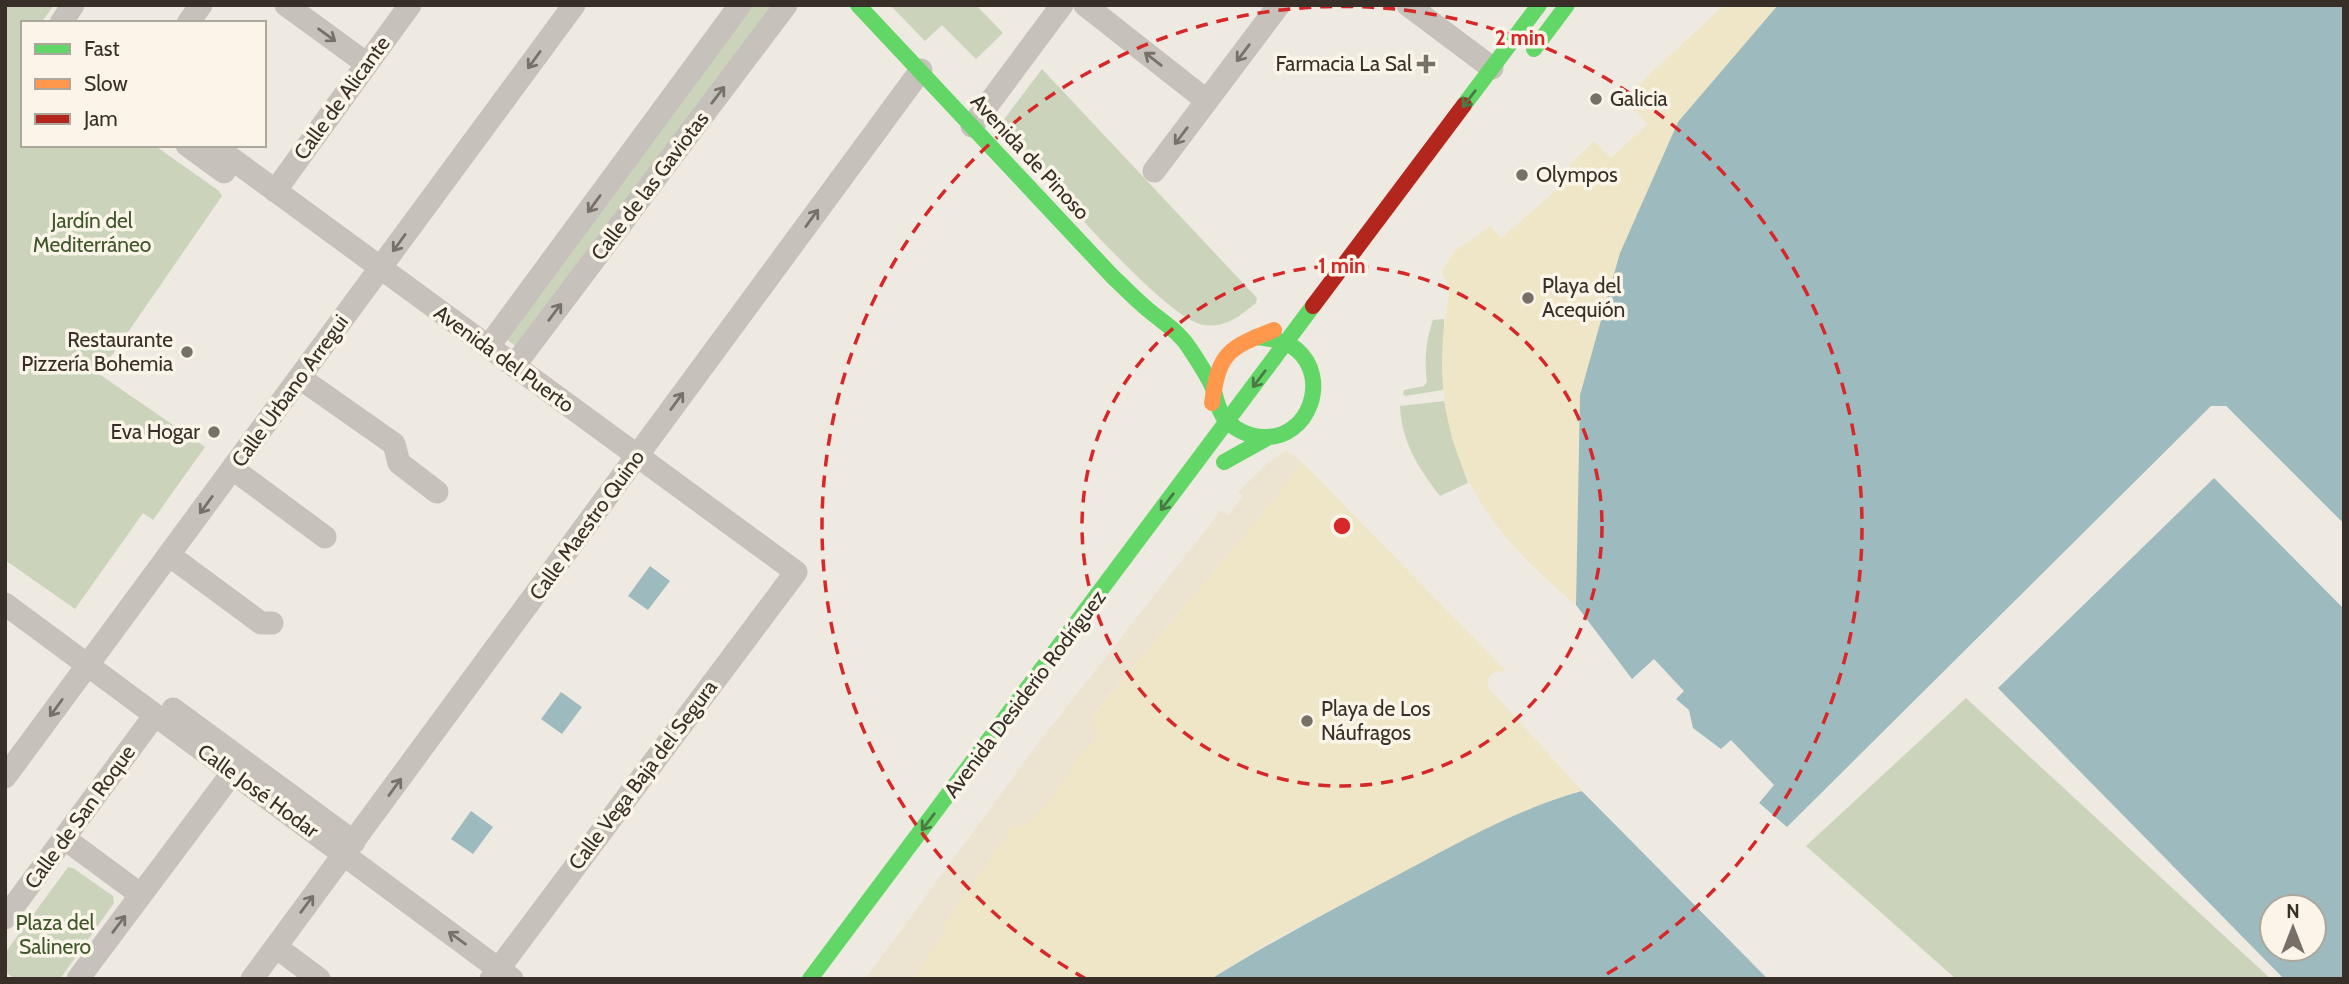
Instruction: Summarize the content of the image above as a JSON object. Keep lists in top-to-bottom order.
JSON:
{
  "streets": {
    "street": [
      "Calle de Alicante",
      "Avenida de Pinoso",
      "Calle de las Gaviotas",
      "Avenida del Puerto",
      "Calle Urbano Arregui",
      "Calle Maestro Quino",
      "Avenida Desiderio Rodríguez",
      "Calle Vega Baja del Segura",
      "Calle José Hodar",
      "Calle de San Roque"
    ]
  },
  "crossings": [
    ["Calle de Alicante", "Avenida del Puerto"],
    ["Avenida de Pinoso", "Calle Maestro Quino"],
    ["Avenida de Pinoso", "Avenida Desiderio Rodríguez"],
    ["Calle de las Gaviotas", "Avenida del Puerto"],
    ["Avenida del Puerto", "Calle Urbano Arregui"],
    ["Avenida del Puerto", "Calle Maestro Quino"],
    ["Avenida del Puerto", "Calle Vega Baja del Segura"],
    ["Calle Urbano Arregui", "Calle José Hodar"],
    ["Calle Maestro Quino", "Calle José Hodar"],
    ["Calle Vega Baja del Segura", "Calle José Hodar"],
    ["Calle José Hodar", "Calle de San Roque"]
  ],
  "one_way": ["Calle Urbano Arregui", "Calle Maestro Quino", "Avenida Desiderio Rodríguez"],
  "parks": ["Jardín del Mediterráneo", "Plaza del Salinero"],
  "places": {
    "health": ["Farmacia La Sal"],
    "other": [
      "Galicia",
      "Olympos",
      "Playa del Acequión",
      "Restaurante Pizzería Bohemia",
      "Eva Hogar",
      "Playa de Los Náufragos"
    ]
  },
  "legend": ["Fast", "Slow", "Jam"],
  "north": "top",
  "rings": ["2 min", "1 min"]
}
